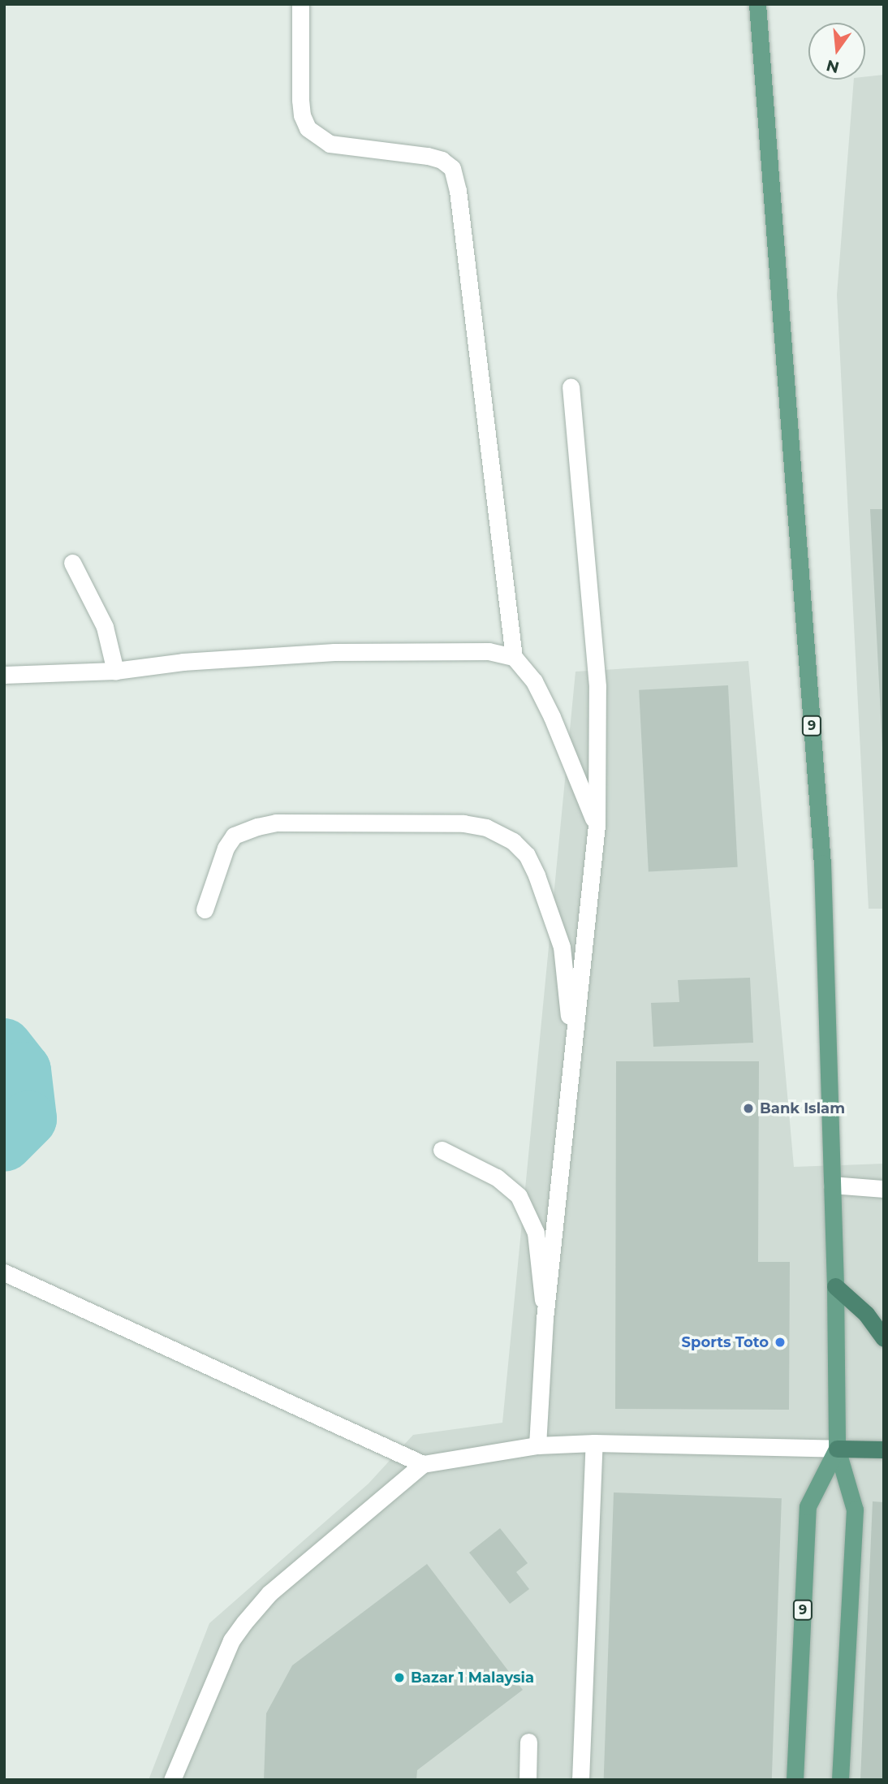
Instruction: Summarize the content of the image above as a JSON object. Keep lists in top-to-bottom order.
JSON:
{
  "streets": {
    "main road": ["9"]
  },
  "places": ["Bank Islam", "Sports Toto", "Bazar 1 Malaysia"],
  "north": "bottom"
}
